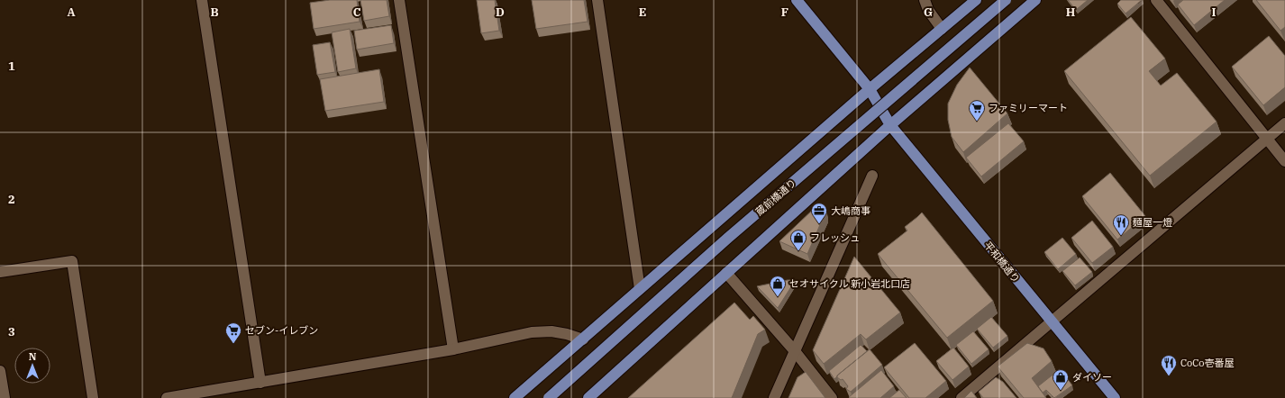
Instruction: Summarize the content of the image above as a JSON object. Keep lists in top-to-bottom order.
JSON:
{
  "streets": {
    "main road": ["蔵前橋通り", "平和橋通り"]
  },
  "places": {
    "supermarket": ["ファミリーマート", "セブン-イレブン"],
    "office": ["大嶋商事"],
    "restaurant": ["麵屋一燈", "CoCo壱番屋"],
    "shop": ["フレッシュ", "セオサイクル 新小岩北口店", "ダイソー"]
  },
  "north": "top",
  "grid": {
    "columns": [
      "A",
      "B",
      "C",
      "D",
      "E",
      "F",
      "G",
      "H",
      "I"
    ],
    "rows": ["1", "2", "3"]
  }
}
